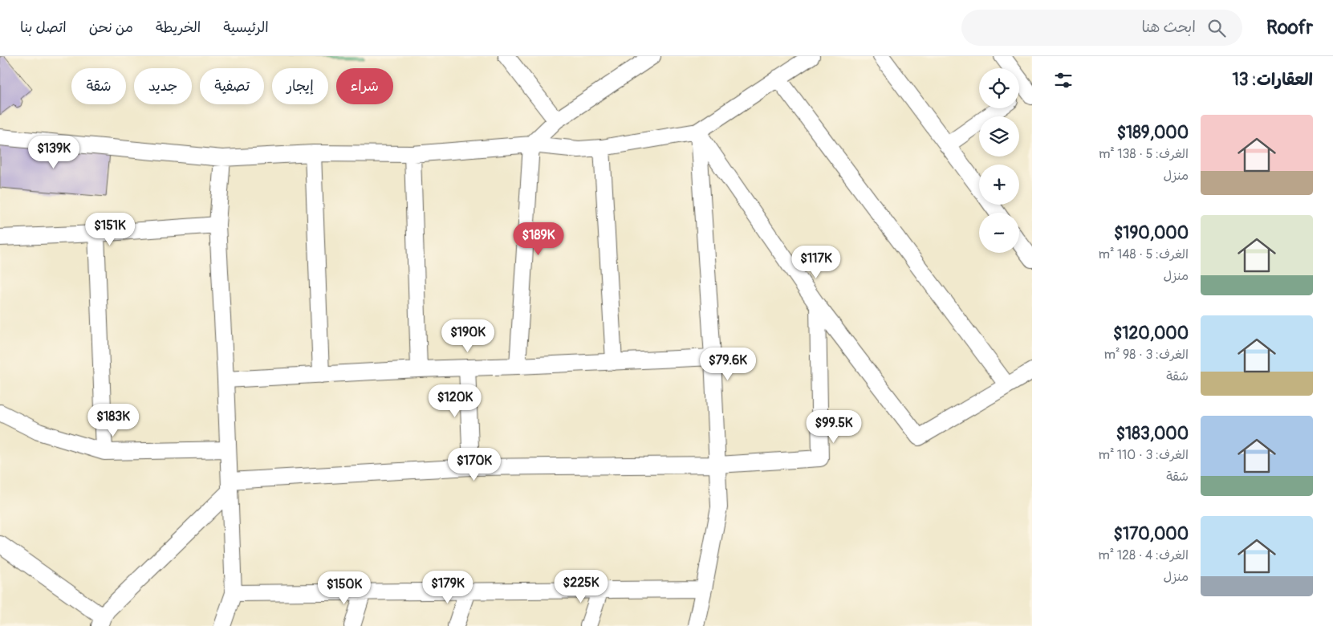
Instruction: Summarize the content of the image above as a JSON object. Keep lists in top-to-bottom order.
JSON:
{
  "page": {
    "header": "Roofr",
    "search": "ابحث هنا",
    "nav": [
      "الرئيسية",
      "الخريطة",
      "من نحن",
      "اتصل بنا"
    ],
    "heading": "العقارات: 13",
    "map_buttons": ["+", "−"],
    "chip": [
      "شراء",
      "إيجار",
      "تصفية",
      "جديد",
      "شقة"
    ],
    "list": [
      {
        "name": "$189,000",
        "note": "الغرف: 5 · 138 m² · منزل"
      },
      {
        "name": "$190,000",
        "note": "الغرف: 5 · 148 m² · منزل"
      },
      {
        "name": "$120,000",
        "note": "الغرف: 3 · 98 m² · شقة"
      },
      {
        "name": "$183,000",
        "note": "الغرف: 3 · 110 m² · شقة"
      },
      {
        "name": "$170,000",
        "note": "الغرف: 4 · 128 m² · منزل"
      }
    ],
    "price": [
      "$139K",
      "$151K",
      "$189K",
      "$117K",
      "$190K",
      "$79.6K",
      "$120K",
      "$183K",
      "$99.5K",
      "$170K",
      "$225K",
      "$179K",
      "$150K"
    ]
  }
}
